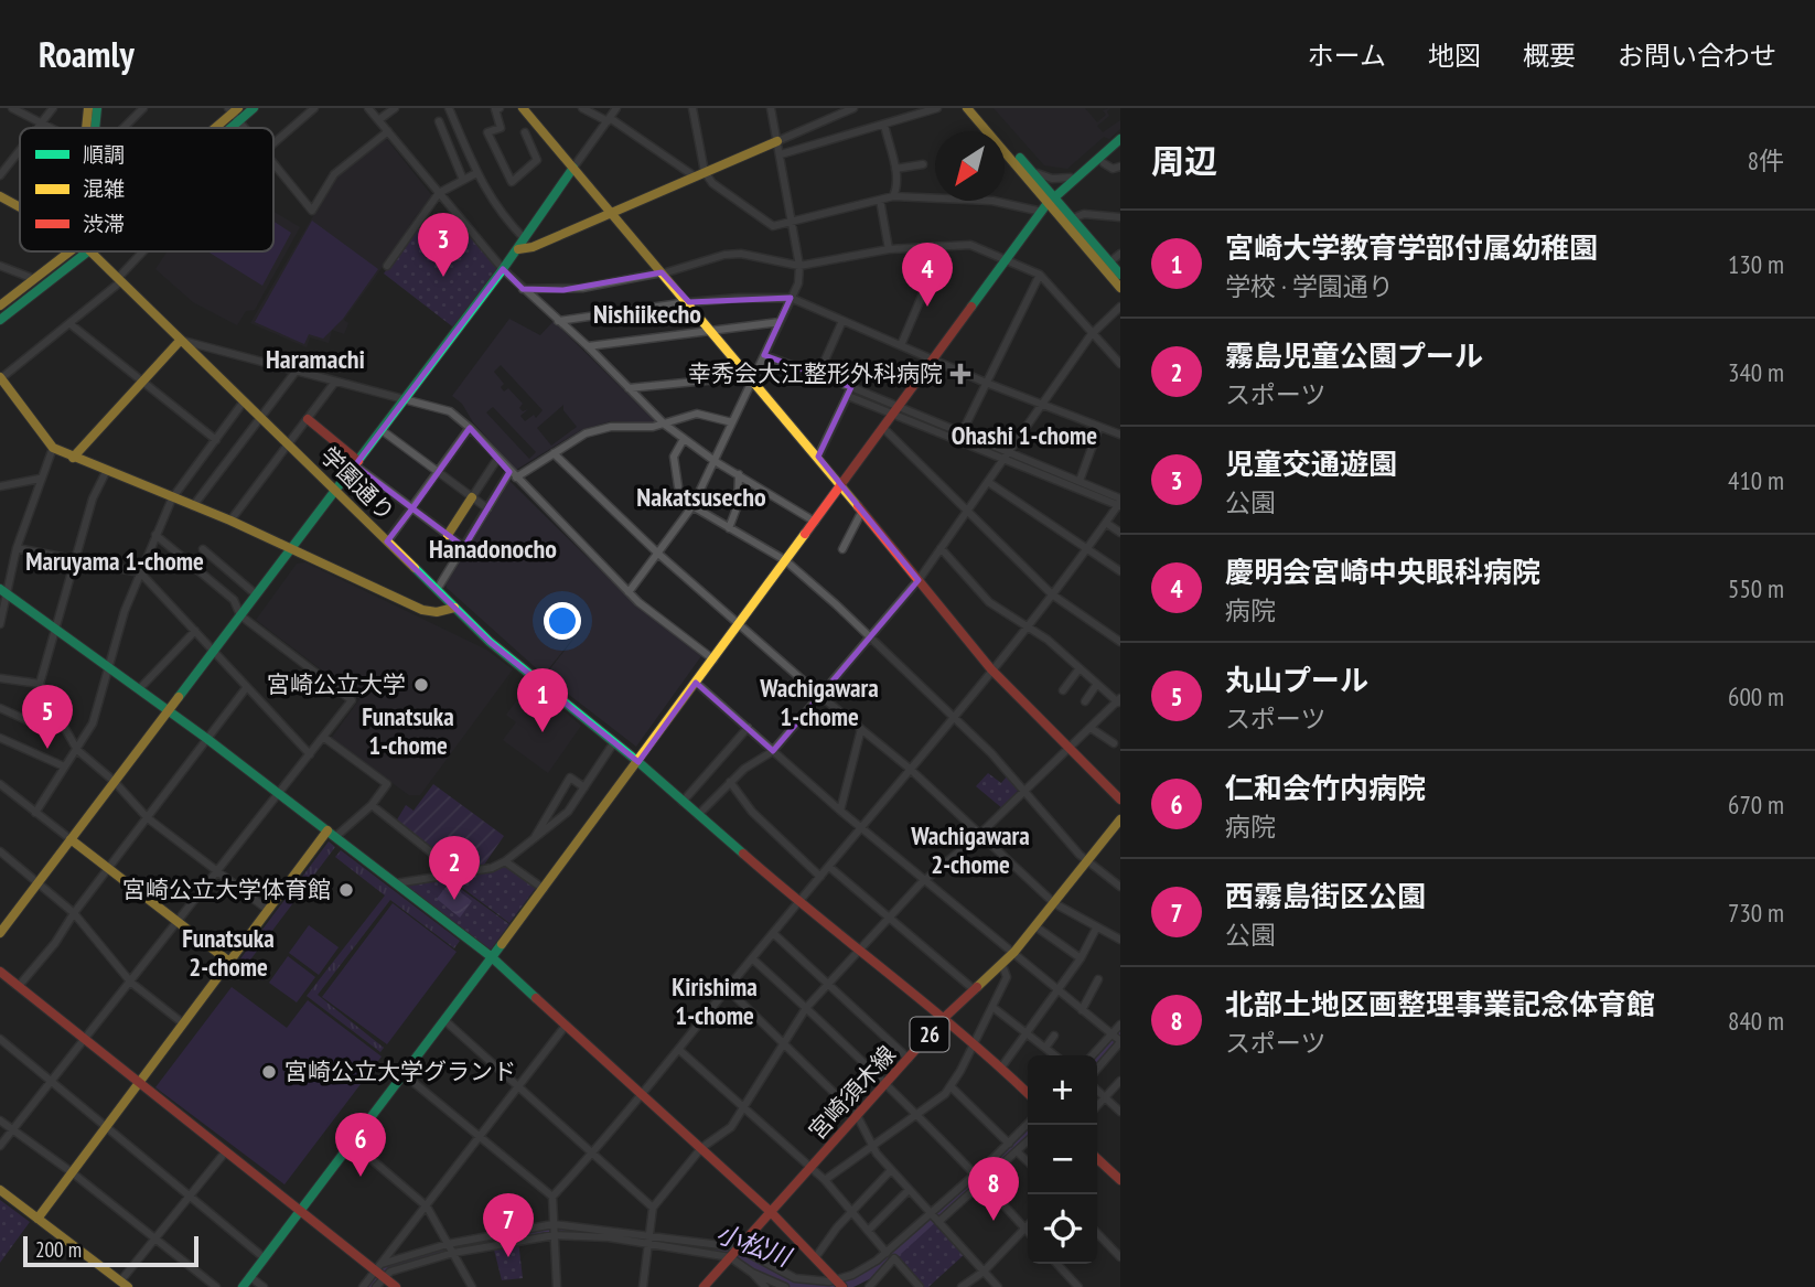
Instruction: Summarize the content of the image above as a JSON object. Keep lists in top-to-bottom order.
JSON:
{
  "streets": {
    "main road": ["学園通り", "26", "宮崎須木線"]
  },
  "crossings": [
    ["学園通り", "宮崎須木線"]
  ],
  "districts": [
    "Nishiikecho",
    "Haramachi",
    "Ohashi 1-chome",
    "Nakatsusecho",
    "Hanadonocho",
    "Maruyama 1-chome",
    "Wachigawara 1-chome",
    "Funatsuka 1-chome",
    "Wachigawara 2-chome",
    "Funatsuka 2-chome",
    "Kirishima 1-chome"
  ],
  "water": ["小松川"],
  "places": {
    "health": ["幸秀会大江整形外科病院"],
    "other": ["宮崎公立大学", "宮崎公立大学体育館", "宮崎公立大学グランド"]
  },
  "legend": ["順調", "混雑", "渋滞"],
  "scale_bar": "200 m",
  "north": "bottom left",
  "page": {
    "header": "Roamly",
    "nav": [
      "ホーム",
      "地図",
      "概要",
      "お問い合わせ"
    ],
    "heading": ["周辺", "8件"],
    "list": [
      {
        "mark": "1",
        "name": "宮崎大学教育学部付属幼稚園",
        "note": "学校 · 学園通り",
        "value": "130 m"
      },
      {
        "mark": "2",
        "name": "霧島児童公園プール",
        "note": "スポーツ",
        "value": "340 m"
      },
      {
        "mark": "3",
        "name": "児童交通遊園",
        "note": "公園",
        "value": "410 m"
      },
      {
        "mark": "4",
        "name": "慶明会宮崎中央眼科病院",
        "note": "病院",
        "value": "550 m"
      },
      {
        "mark": "5",
        "name": "丸山プール",
        "note": "スポーツ",
        "value": "600 m"
      },
      {
        "mark": "6",
        "name": "仁和会竹内病院",
        "note": "病院",
        "value": "670 m"
      },
      {
        "mark": "7",
        "name": "西霧島街区公園",
        "note": "公園",
        "value": "730 m"
      },
      {
        "mark": "8",
        "name": "北部土地区画整理事業記念体育館",
        "note": "スポーツ",
        "value": "840 m"
      }
    ],
    "pins": [
      "3",
      "4",
      "1",
      "5",
      "2",
      "6",
      "8",
      "7"
    ],
    "map_buttons": ["+", "−"],
    "scale": "200 m"
  }
}
